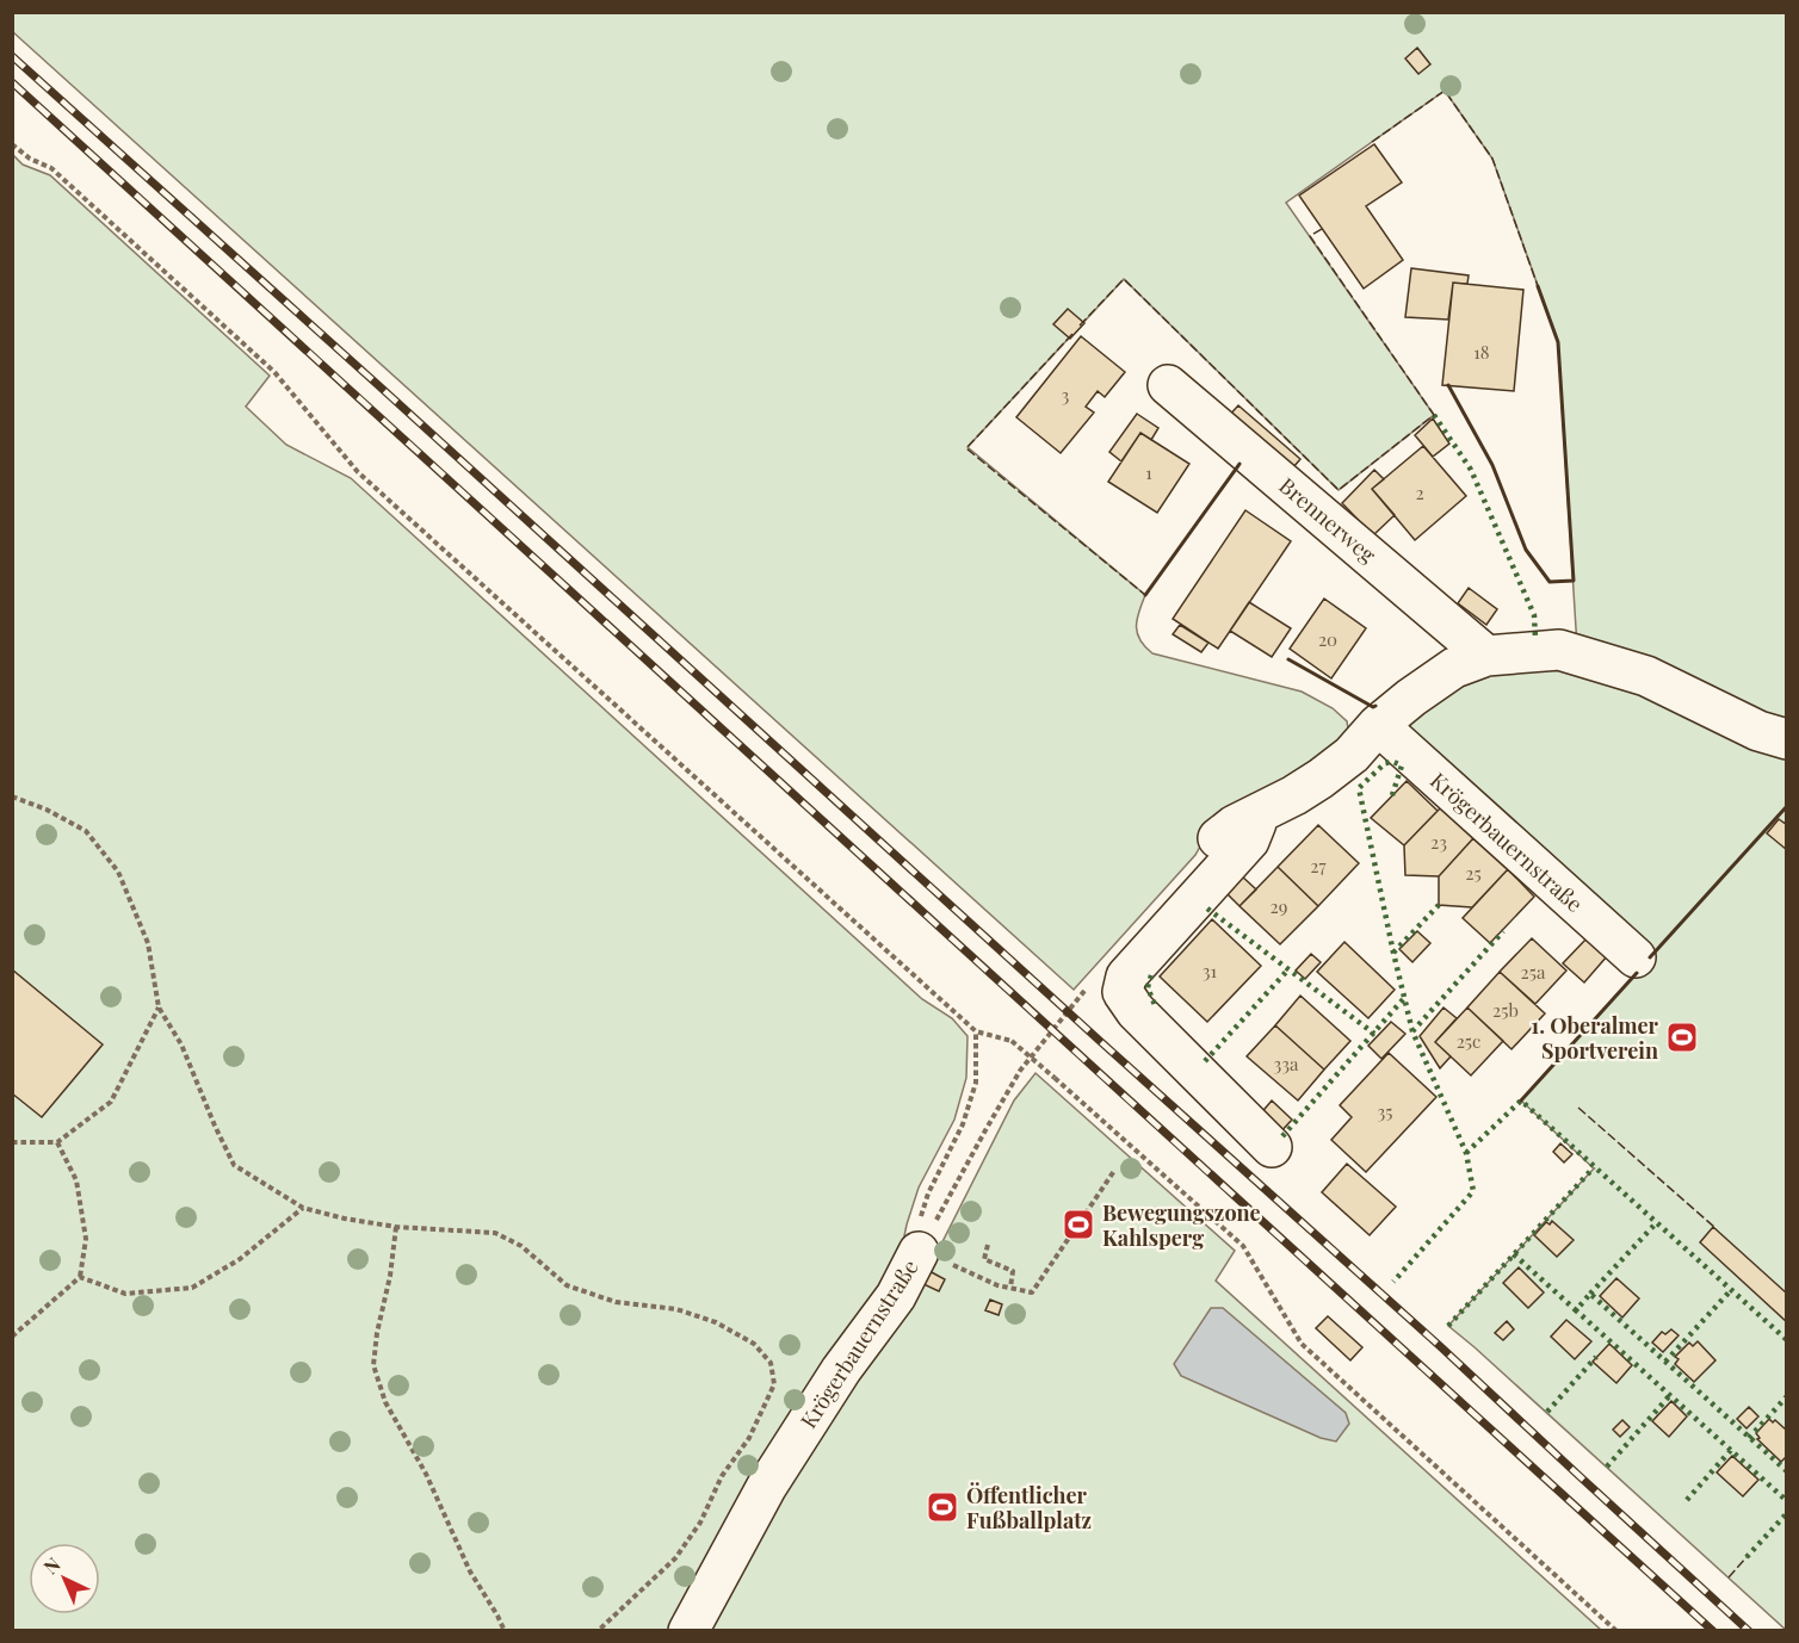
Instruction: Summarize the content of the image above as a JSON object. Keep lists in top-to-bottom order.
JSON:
{
  "streets": {
    "street": ["Brennerweg", "Krögerbauernstraße"]
  },
  "places": {
    "sports": ["1. Oberalmer Sportverein", "Bewegungszone Kahlsperg", "Öffentlicher Fußballplatz"]
  },
  "house_numbers": [
    "18",
    "3",
    "1",
    "2",
    "20",
    "23",
    "27",
    "25",
    "29",
    "31",
    "25a",
    "25b",
    "25c",
    "33a",
    "35"
  ],
  "north": "top left"
}
